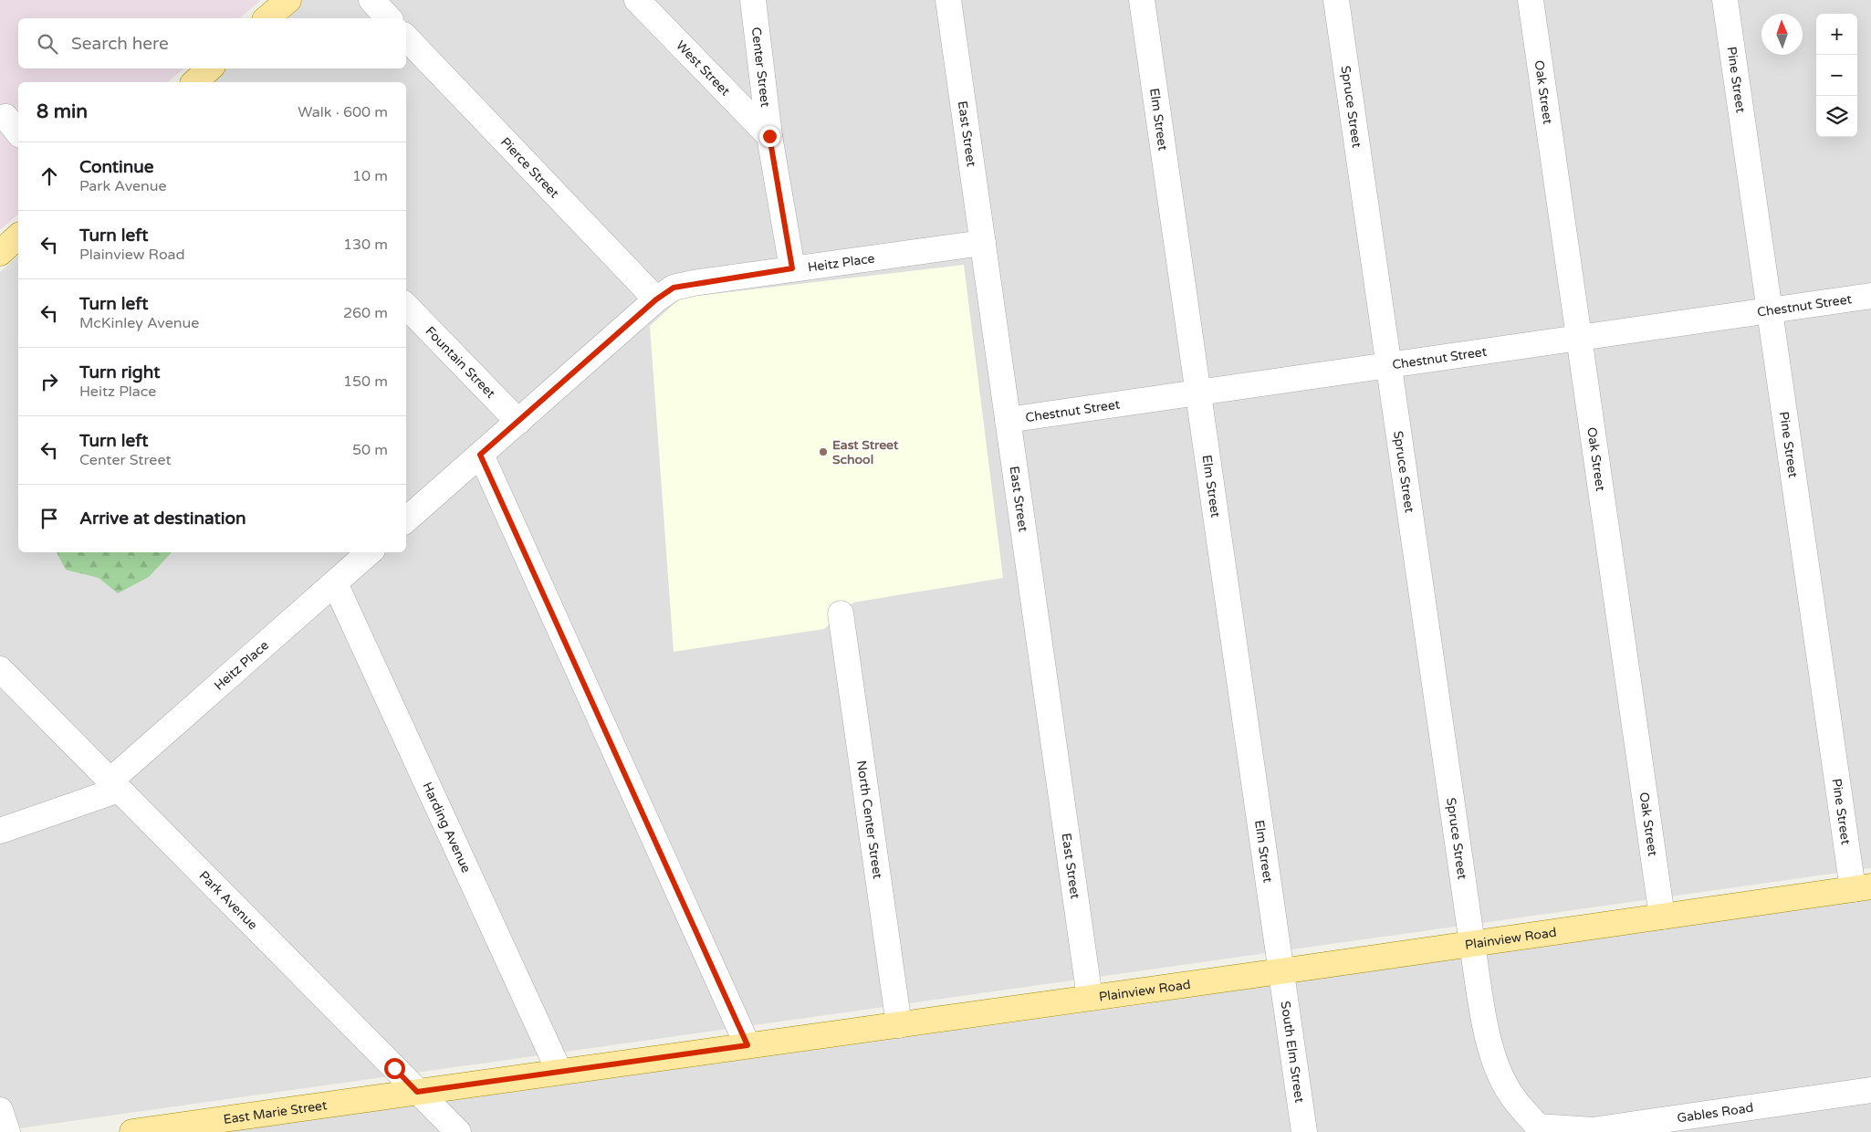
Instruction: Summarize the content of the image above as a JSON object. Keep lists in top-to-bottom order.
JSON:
{
  "streets": {
    "main road": ["Plainview Road", "East Marie Street"],
    "street": [
      "Center Street",
      "West Street",
      "Pine Street",
      "Oak Street",
      "Spruce Street",
      "Elm Street",
      "East Street",
      "Pierce Street",
      "Heitz Place",
      "Chestnut Street",
      "Fountain Street",
      "North Center Street",
      "Harding Avenue",
      "Park Avenue",
      "South Elm Street",
      "Gables Road"
    ]
  },
  "crossings": [
    ["Center Street", "West Street"],
    ["Center Street", "Heitz Place"],
    ["Pine Street", "Chestnut Street"],
    ["Pine Street", "Plainview Road"],
    ["Oak Street", "Chestnut Street"],
    ["Oak Street", "Plainview Road"],
    ["Spruce Street", "Chestnut Street"],
    ["Spruce Street", "Plainview Road"],
    ["Spruce Street", "Gables Road"],
    ["Elm Street", "Chestnut Street"],
    ["Elm Street", "Plainview Road"],
    ["Elm Street", "South Elm Street"],
    ["East Street", "Heitz Place"],
    ["East Street", "Chestnut Street"],
    ["East Street", "Plainview Road"],
    ["Pierce Street", "Heitz Place"],
    ["Heitz Place", "Fountain Street"],
    ["Heitz Place", "Harding Avenue"],
    ["Heitz Place", "Park Avenue"],
    ["North Center Street", "Plainview Road"],
    ["Harding Avenue", "Plainview Road"],
    ["Park Avenue", "Plainview Road"],
    ["Park Avenue", "East Marie Street"],
    ["Plainview Road", "South Elm Street"],
    ["Plainview Road", "East Marie Street"],
    ["Plainview Road", "Gables Road"]
  ],
  "places": ["East Street School"],
  "north": "top",
  "page": {
    "map_buttons": ["+", "−"],
    "search": "Search here",
    "heading": ["8 min", "Walk · 600 m"],
    "list": [
      ["Continue", "Park Avenue", "10 m"],
      ["Turn left", "Plainview Road", "130 m"],
      ["Turn left", "McKinley Avenue", "260 m"],
      ["Turn right", "Heitz Place", "150 m"],
      ["Turn left", "Center Street", "50 m"],
      "Arrive at destination"
    ]
  }
}
